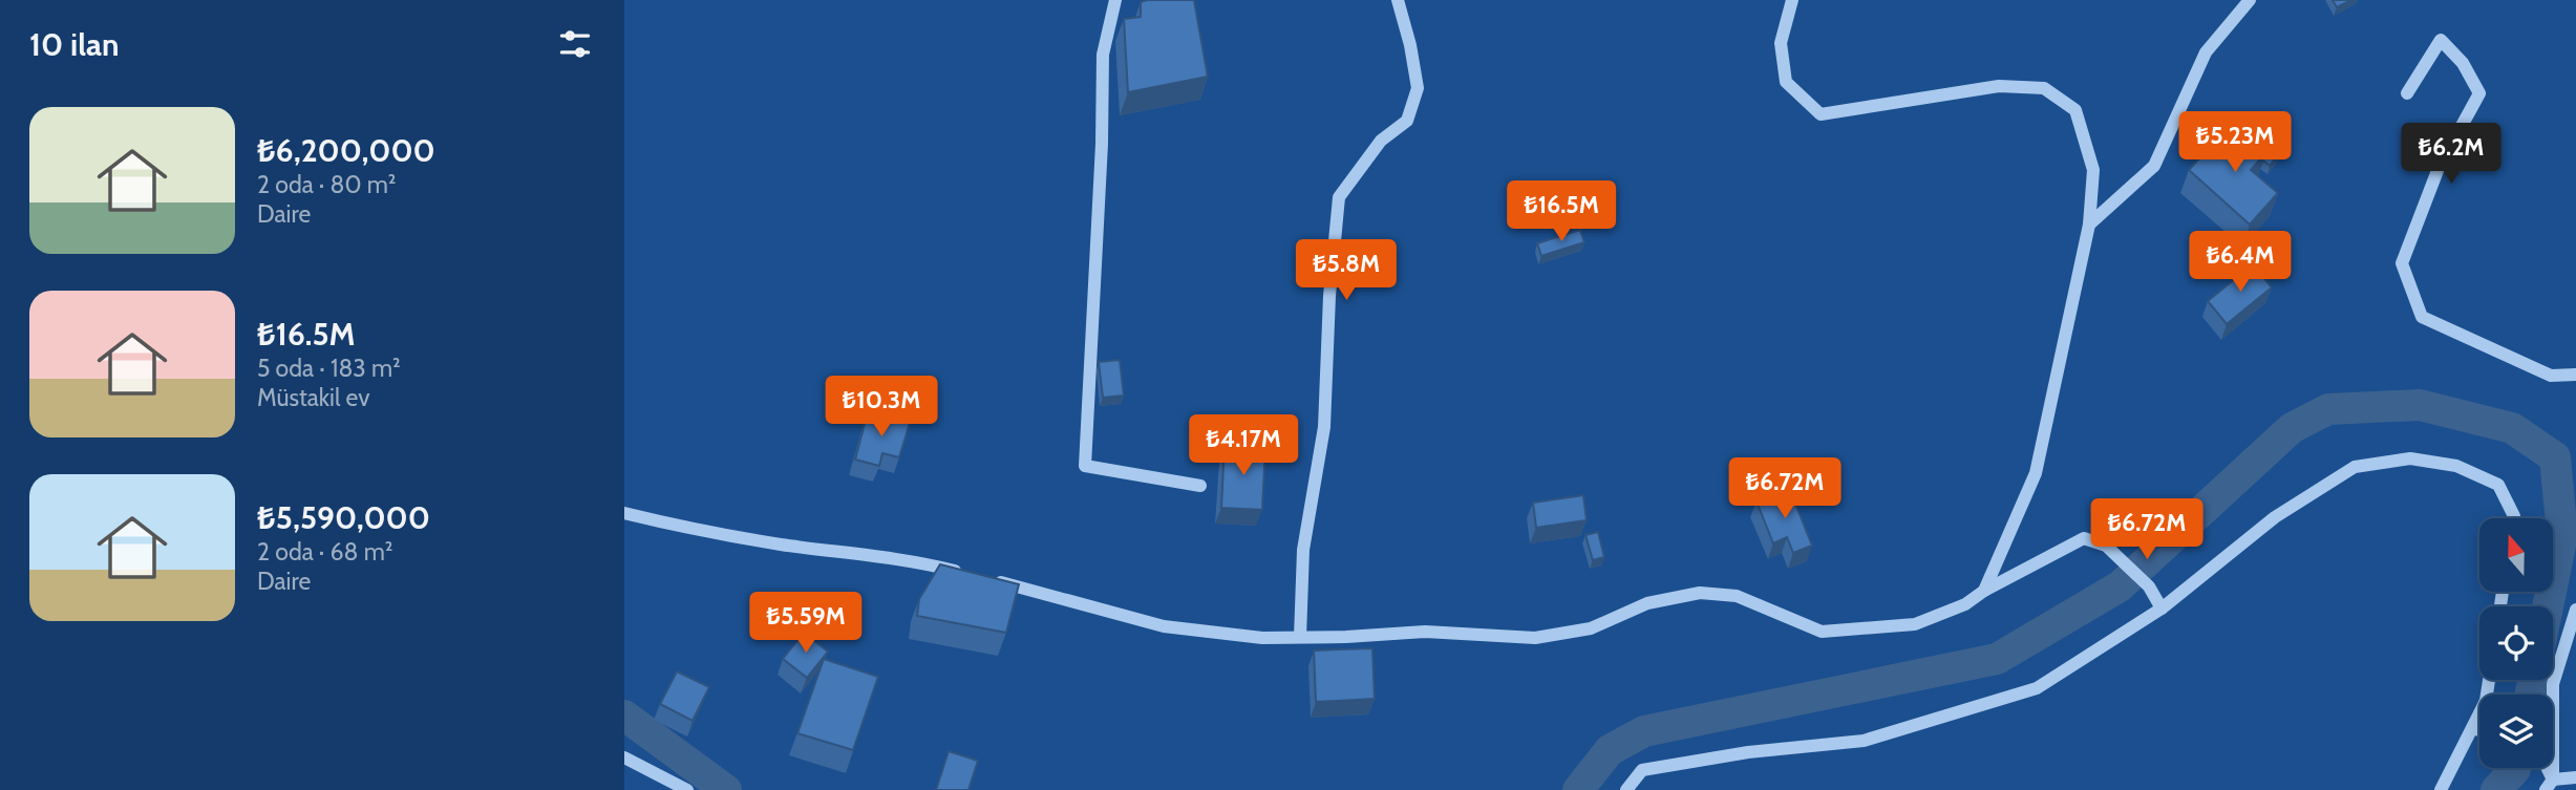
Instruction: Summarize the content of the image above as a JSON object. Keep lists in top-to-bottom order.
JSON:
{
  "north": "top",
  "page": {
    "heading": "10 ilan",
    "list": [
      {
        "name": "₺6,200,000",
        "note": "2 oda · 80 m² · Daire"
      },
      {
        "name": "₺16.5M",
        "note": "5 oda · 183 m² · Müstakil ev"
      },
      {
        "name": "₺5,590,000",
        "note": "2 oda · 68 m² · Daire"
      }
    ],
    "price": [
      "₺5.23M",
      "₺6.2M",
      "₺16.5M",
      "₺6.4M",
      "₺5.8M",
      "₺10.3M",
      "₺4.17M",
      "₺6.72M",
      "₺6.72M",
      "₺5.59M"
    ]
  }
}
